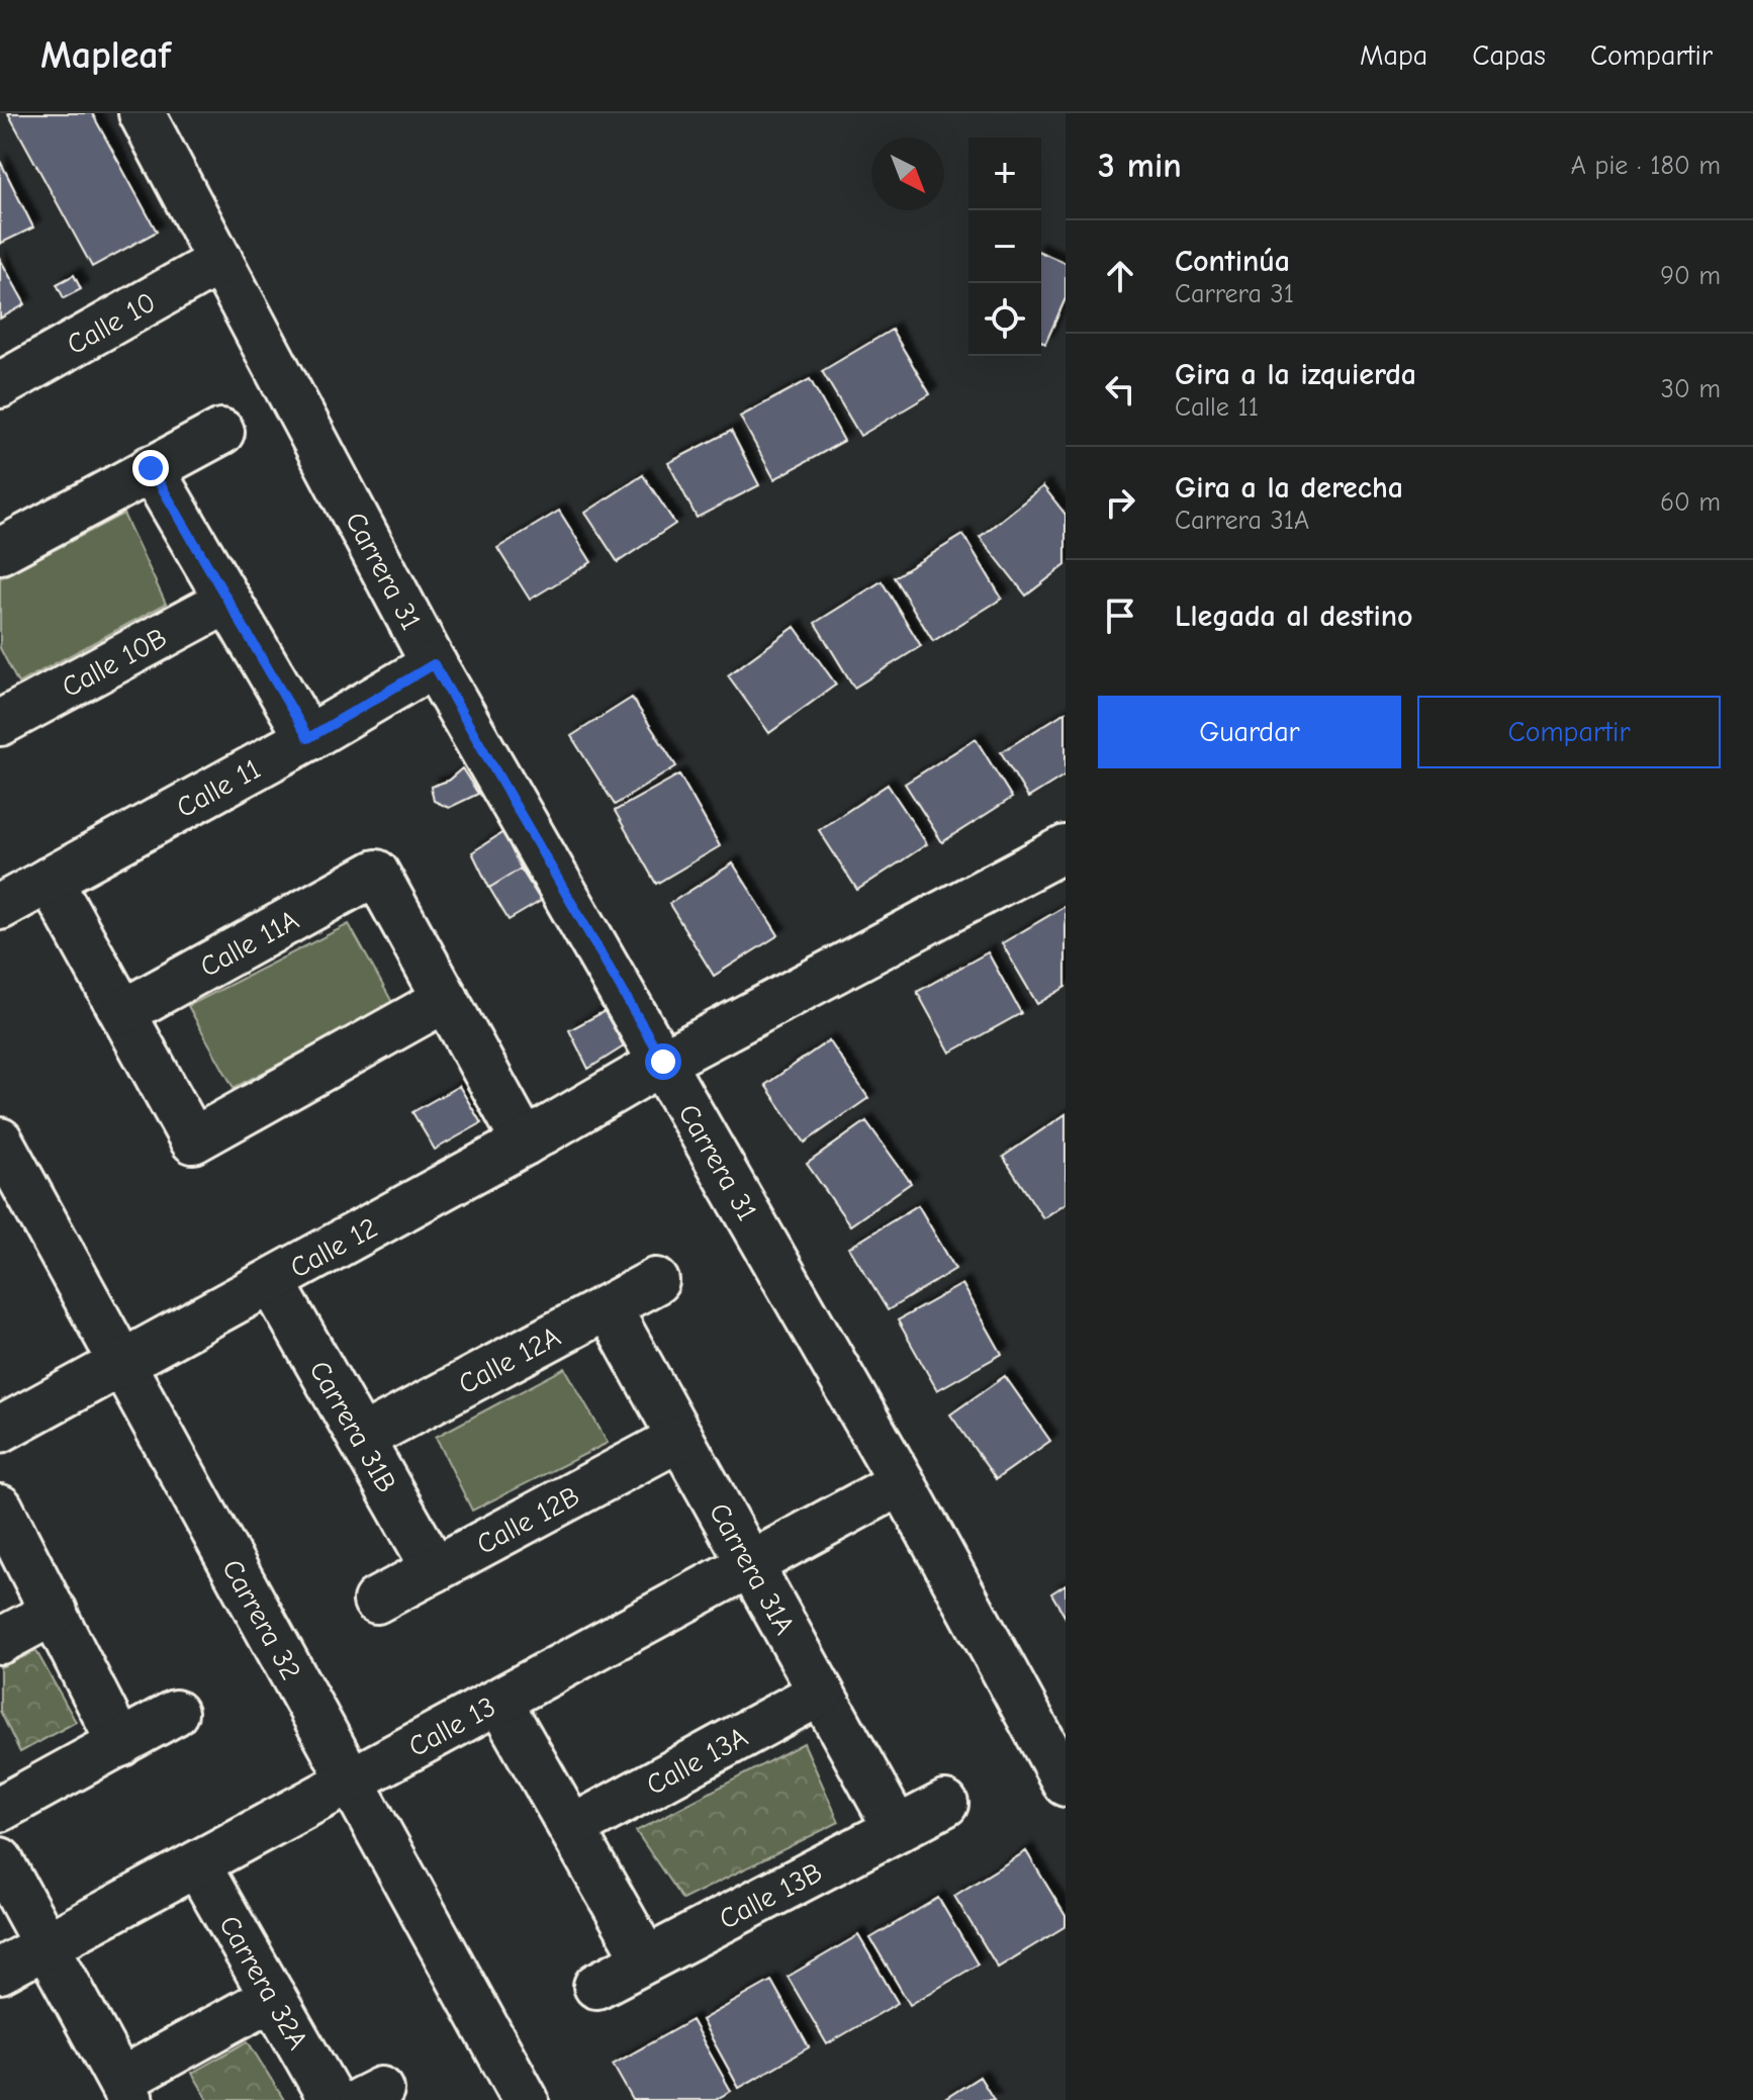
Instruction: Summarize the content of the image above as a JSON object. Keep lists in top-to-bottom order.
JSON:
{
  "streets": {
    "street": [
      "Calle 10",
      "Carrera 31",
      "Calle 10B",
      "Calle 11",
      "Calle 11A",
      "Calle 12",
      "Calle 12A",
      "Carrera 31B",
      "Calle 12B",
      "Carrera 31A",
      "Carrera 32",
      "Calle 13",
      "Calle 13A",
      "Calle 13B",
      "Carrera 32A"
    ]
  },
  "crossings": [
    ["Calle 10", "Carrera 31"],
    ["Carrera 31", "Calle 11"],
    ["Carrera 31", "Calle 12"],
    ["Carrera 31", "Calle 13"],
    ["Calle 12", "Carrera 31B"],
    ["Calle 12", "Carrera 32"],
    ["Calle 12A", "Carrera 31B"],
    ["Calle 12A", "Carrera 31A"],
    ["Carrera 31B", "Calle 12B"],
    ["Calle 12B", "Carrera 31A"],
    ["Carrera 31A", "Calle 13"],
    ["Carrera 31A", "Calle 13A"],
    ["Carrera 31A", "Calle 13B"],
    ["Carrera 32", "Calle 13"],
    ["Calle 13", "Carrera 32A"]
  ],
  "north": "bottom right",
  "page": {
    "header": "Mapleaf",
    "nav": ["Mapa", "Capas", "Compartir"],
    "heading": ["3 min", "A pie · 180 m"],
    "map_buttons": ["+", "−"],
    "list": [
      ["Continúa", "Carrera 31", "90 m"],
      ["Gira a la izquierda", "Calle 11", "30 m"],
      ["Gira a la derecha", "Carrera 31A", "60 m"],
      "Llegada al destino"
    ],
    "buttons": ["Guardar", "Compartir"]
  }
}
